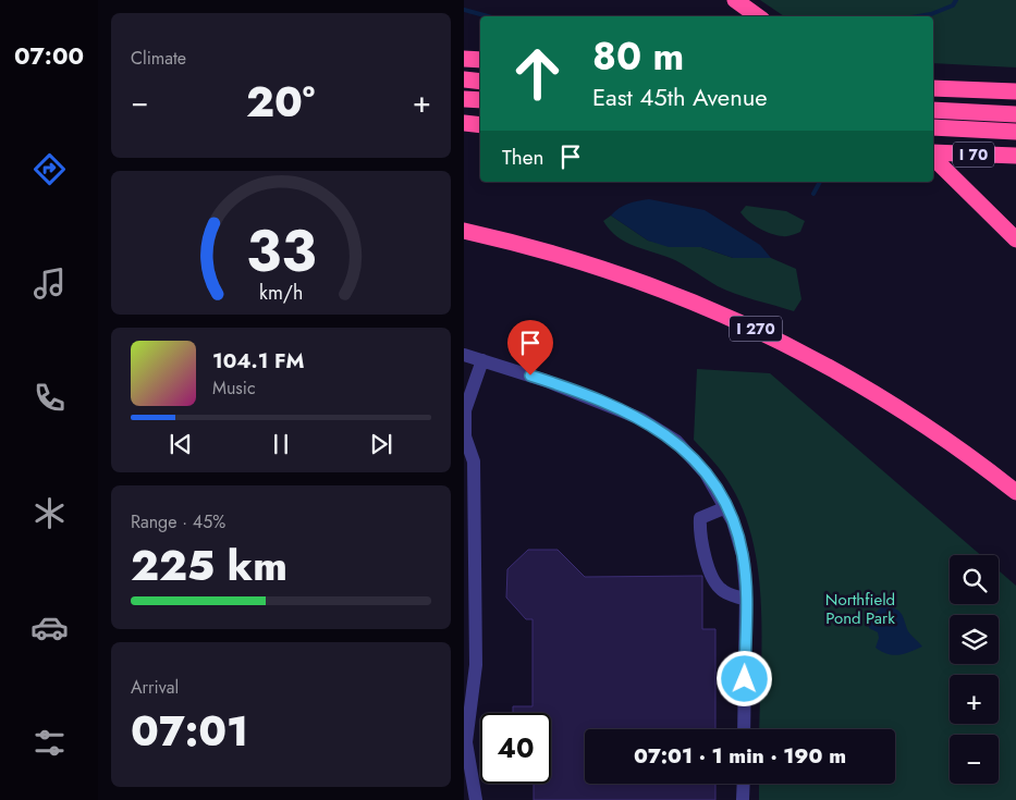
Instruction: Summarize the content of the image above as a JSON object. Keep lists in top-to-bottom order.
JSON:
{
  "streets": {
    "highway": ["I 70", "I 270"]
  },
  "parks": ["Northfield Pond Park"],
  "page": {
    "tabs": "07:00",
    "tile": [
      "Climate",
      ["Range · 45%", "225 km"],
      ["Arrival", "07:01"]
    ],
    "turn": ["80 m", "East 45th Avenue"],
    "heat": ["−", "20°", "+"],
    "then": "Then",
    "song": ["104.1 FM", "Music"],
    "map_buttons": ["+", "−"],
    "limit": "40",
    "trip": "07:01 · 1 min · 190 m",
    "gauge": ["33", "km/h"]
  }
}
